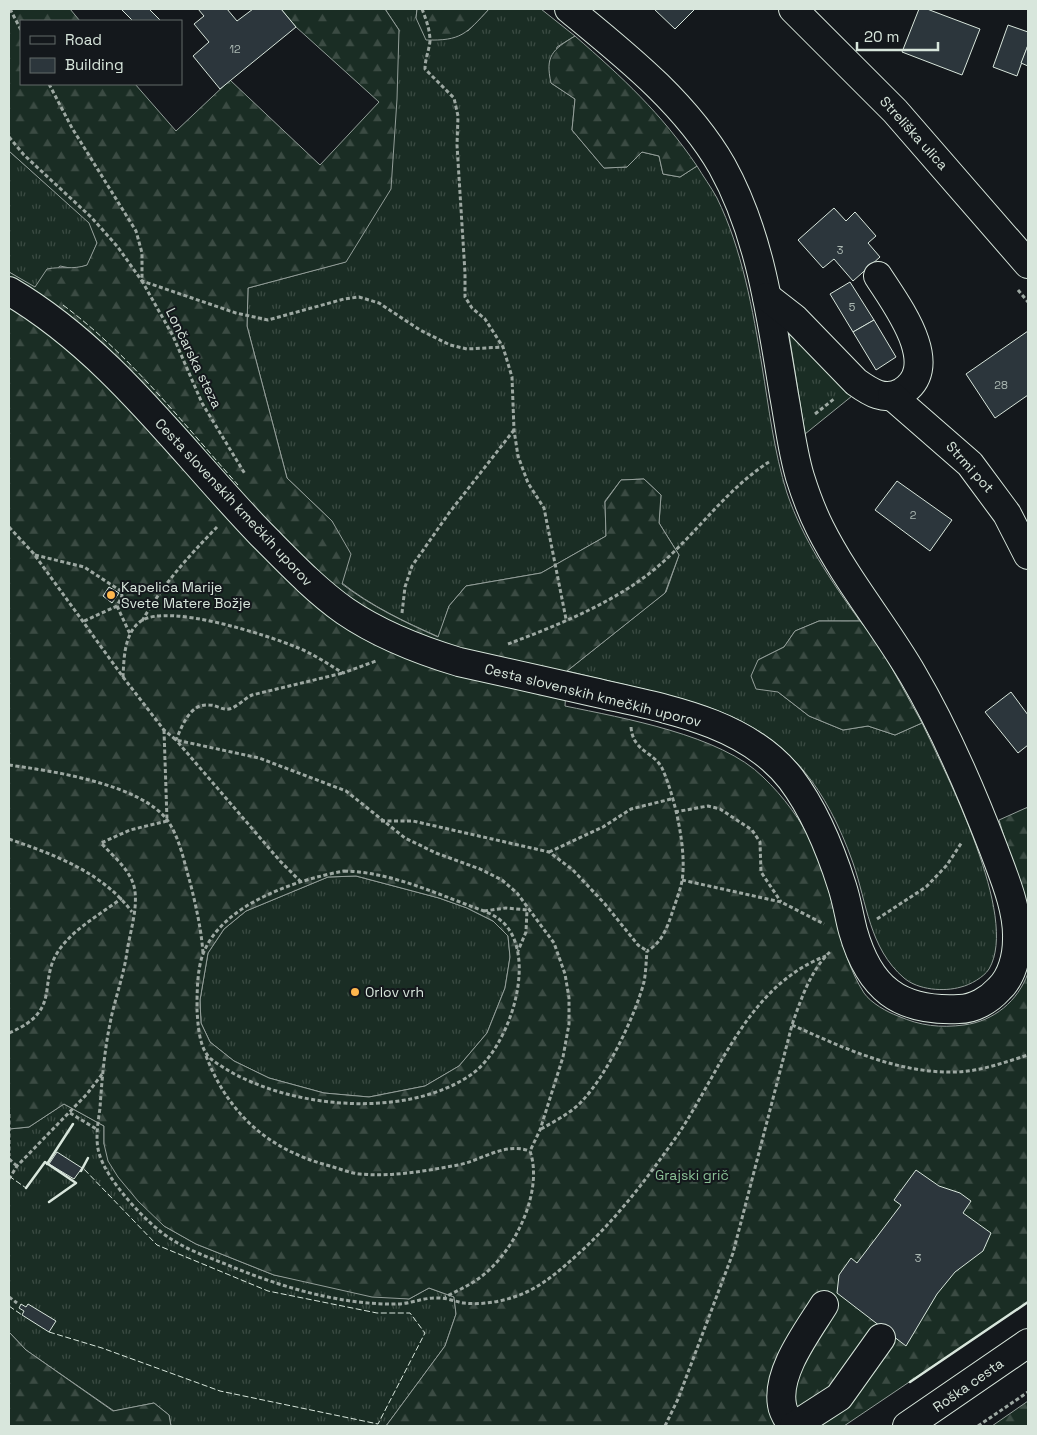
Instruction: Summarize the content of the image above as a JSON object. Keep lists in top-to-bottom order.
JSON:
{
  "streets": {
    "street": [
      "Streliška ulica",
      "Strmi pot",
      "Cesta slovenskih kmečkih uporov",
      "Roška cesta"
    ],
    "path": ["Lončarska steza"]
  },
  "crossings": [
    ["Lončarska steza", "Cesta slovenskih kmečkih uporov"],
    ["Strmi pot", "Cesta slovenskih kmečkih uporov"]
  ],
  "parks": ["Grajski grič"],
  "places": ["Kapelica Marije Svete Matere Božje", "Orlov vrh"],
  "house_numbers": [
    "12",
    "3",
    "5",
    "28",
    "2",
    "3"
  ],
  "legend": ["Road", "Building"],
  "scale_bar": "20 m"
}
